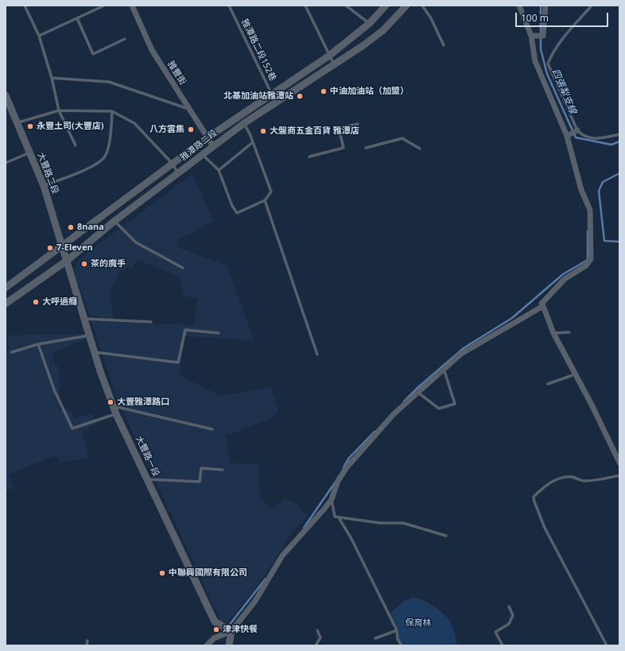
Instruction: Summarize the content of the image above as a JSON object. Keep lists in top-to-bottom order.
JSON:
{
  "streets": {
    "street": [
      "雅豐街",
      "雅潭路二段",
      "大豐路二段",
      "大豐路一段"
    ],
    "lane": ["雅潭路二段152巷"]
  },
  "crossings": [
    ["雅潭路二段152巷", "雅潭路二段"],
    ["雅豐街", "雅潭路二段"],
    ["雅潭路二段", "大豐路二段"],
    ["雅潭路二段", "大豐路一段"],
    ["大豐路二段", "大豐路一段"]
  ],
  "water": ["四張犁支線"],
  "parks": ["保育林"],
  "places": [
    "中油加油站（加盟）",
    "北基加油站雅潭站",
    "永豐土司(大豐店)",
    "八方雲集",
    "大盤商五金百貨 雅潭店",
    "8nana",
    "7-Eleven",
    "茶的魔手",
    "大呼過癮",
    "大豐雅潭路口",
    "中聯興國際有限公司",
    "津津快餐"
  ],
  "scale_bar": "100 m"
}
